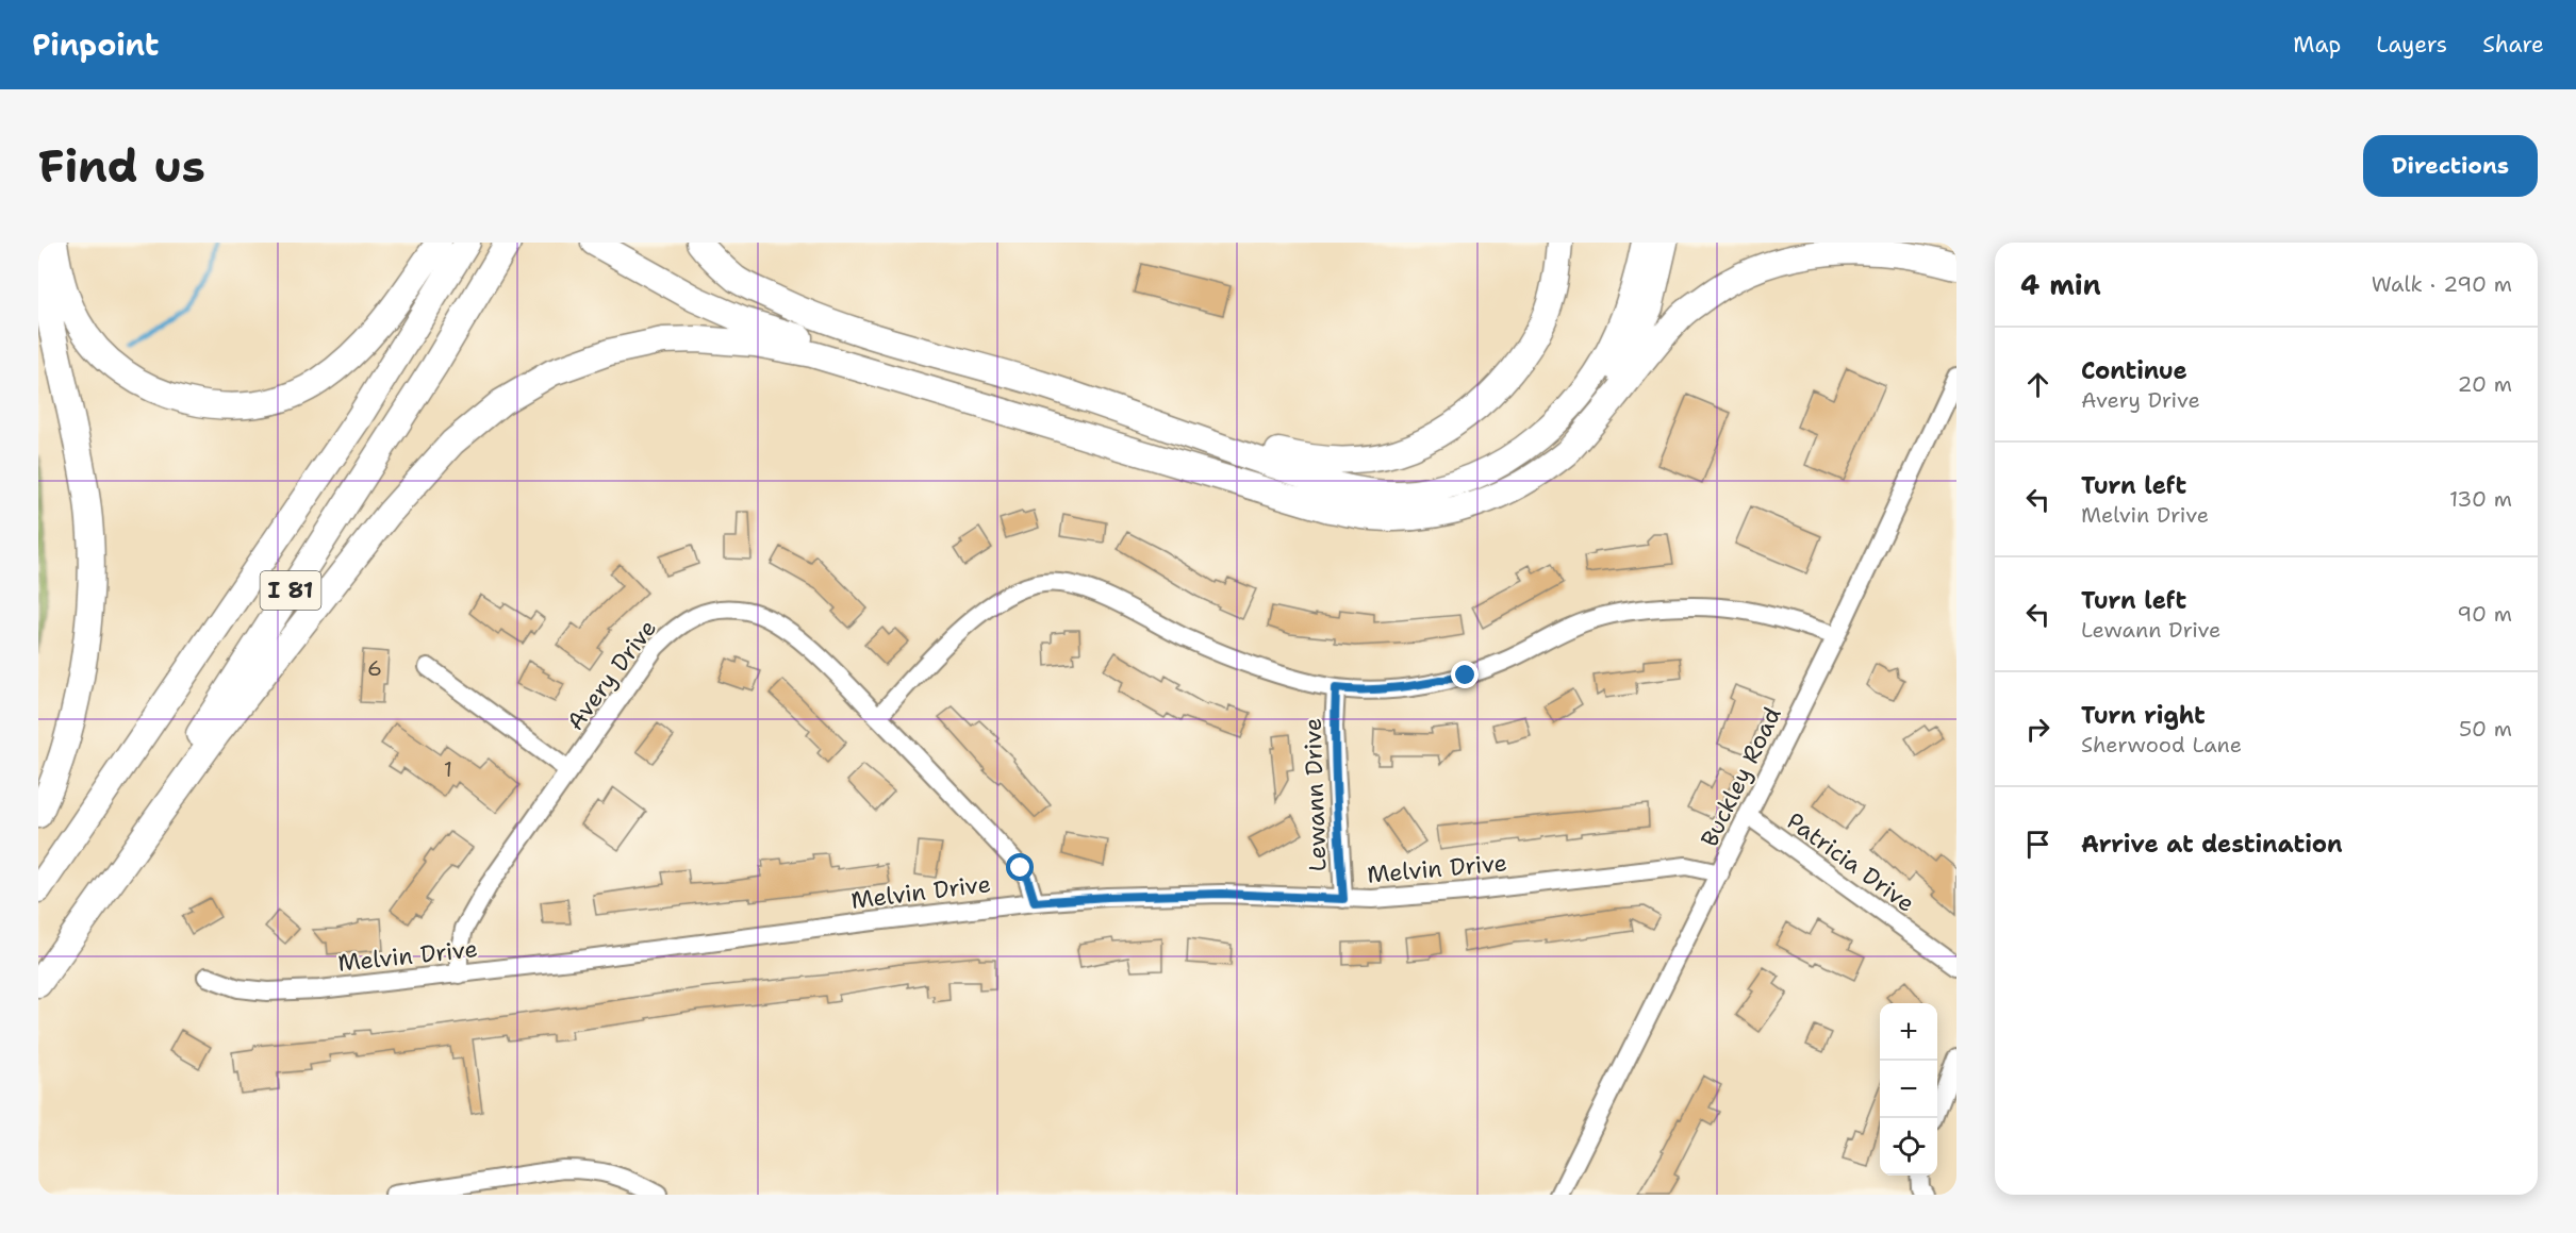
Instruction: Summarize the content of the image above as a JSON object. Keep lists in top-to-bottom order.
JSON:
{
  "streets": {
    "highway": ["I 81"],
    "street": [
      "Avery Drive",
      "Buckley Road",
      "Lewann Drive",
      "Patricia Drive",
      "Melvin Drive"
    ]
  },
  "crossings": [
    ["Avery Drive", "Melvin Drive"],
    ["Buckley Road", "Patricia Drive"],
    ["Buckley Road", "Melvin Drive"],
    ["Lewann Drive", "Melvin Drive"]
  ],
  "house_numbers": ["6", "1"],
  "page": {
    "header": "Pinpoint",
    "nav": ["Map", "Layers", "Share"],
    "buttons": "Directions",
    "title": "Find us",
    "heading": ["4 min", "Walk · 290 m"],
    "list": [
      ["Continue", "Avery Drive", "20 m"],
      ["Turn left", "Melvin Drive", "130 m"],
      ["Turn left", "Lewann Drive", "90 m"],
      ["Turn right", "Sherwood Lane", "50 m"],
      "Arrive at destination"
    ],
    "map_buttons": ["+", "−"]
  }
}
